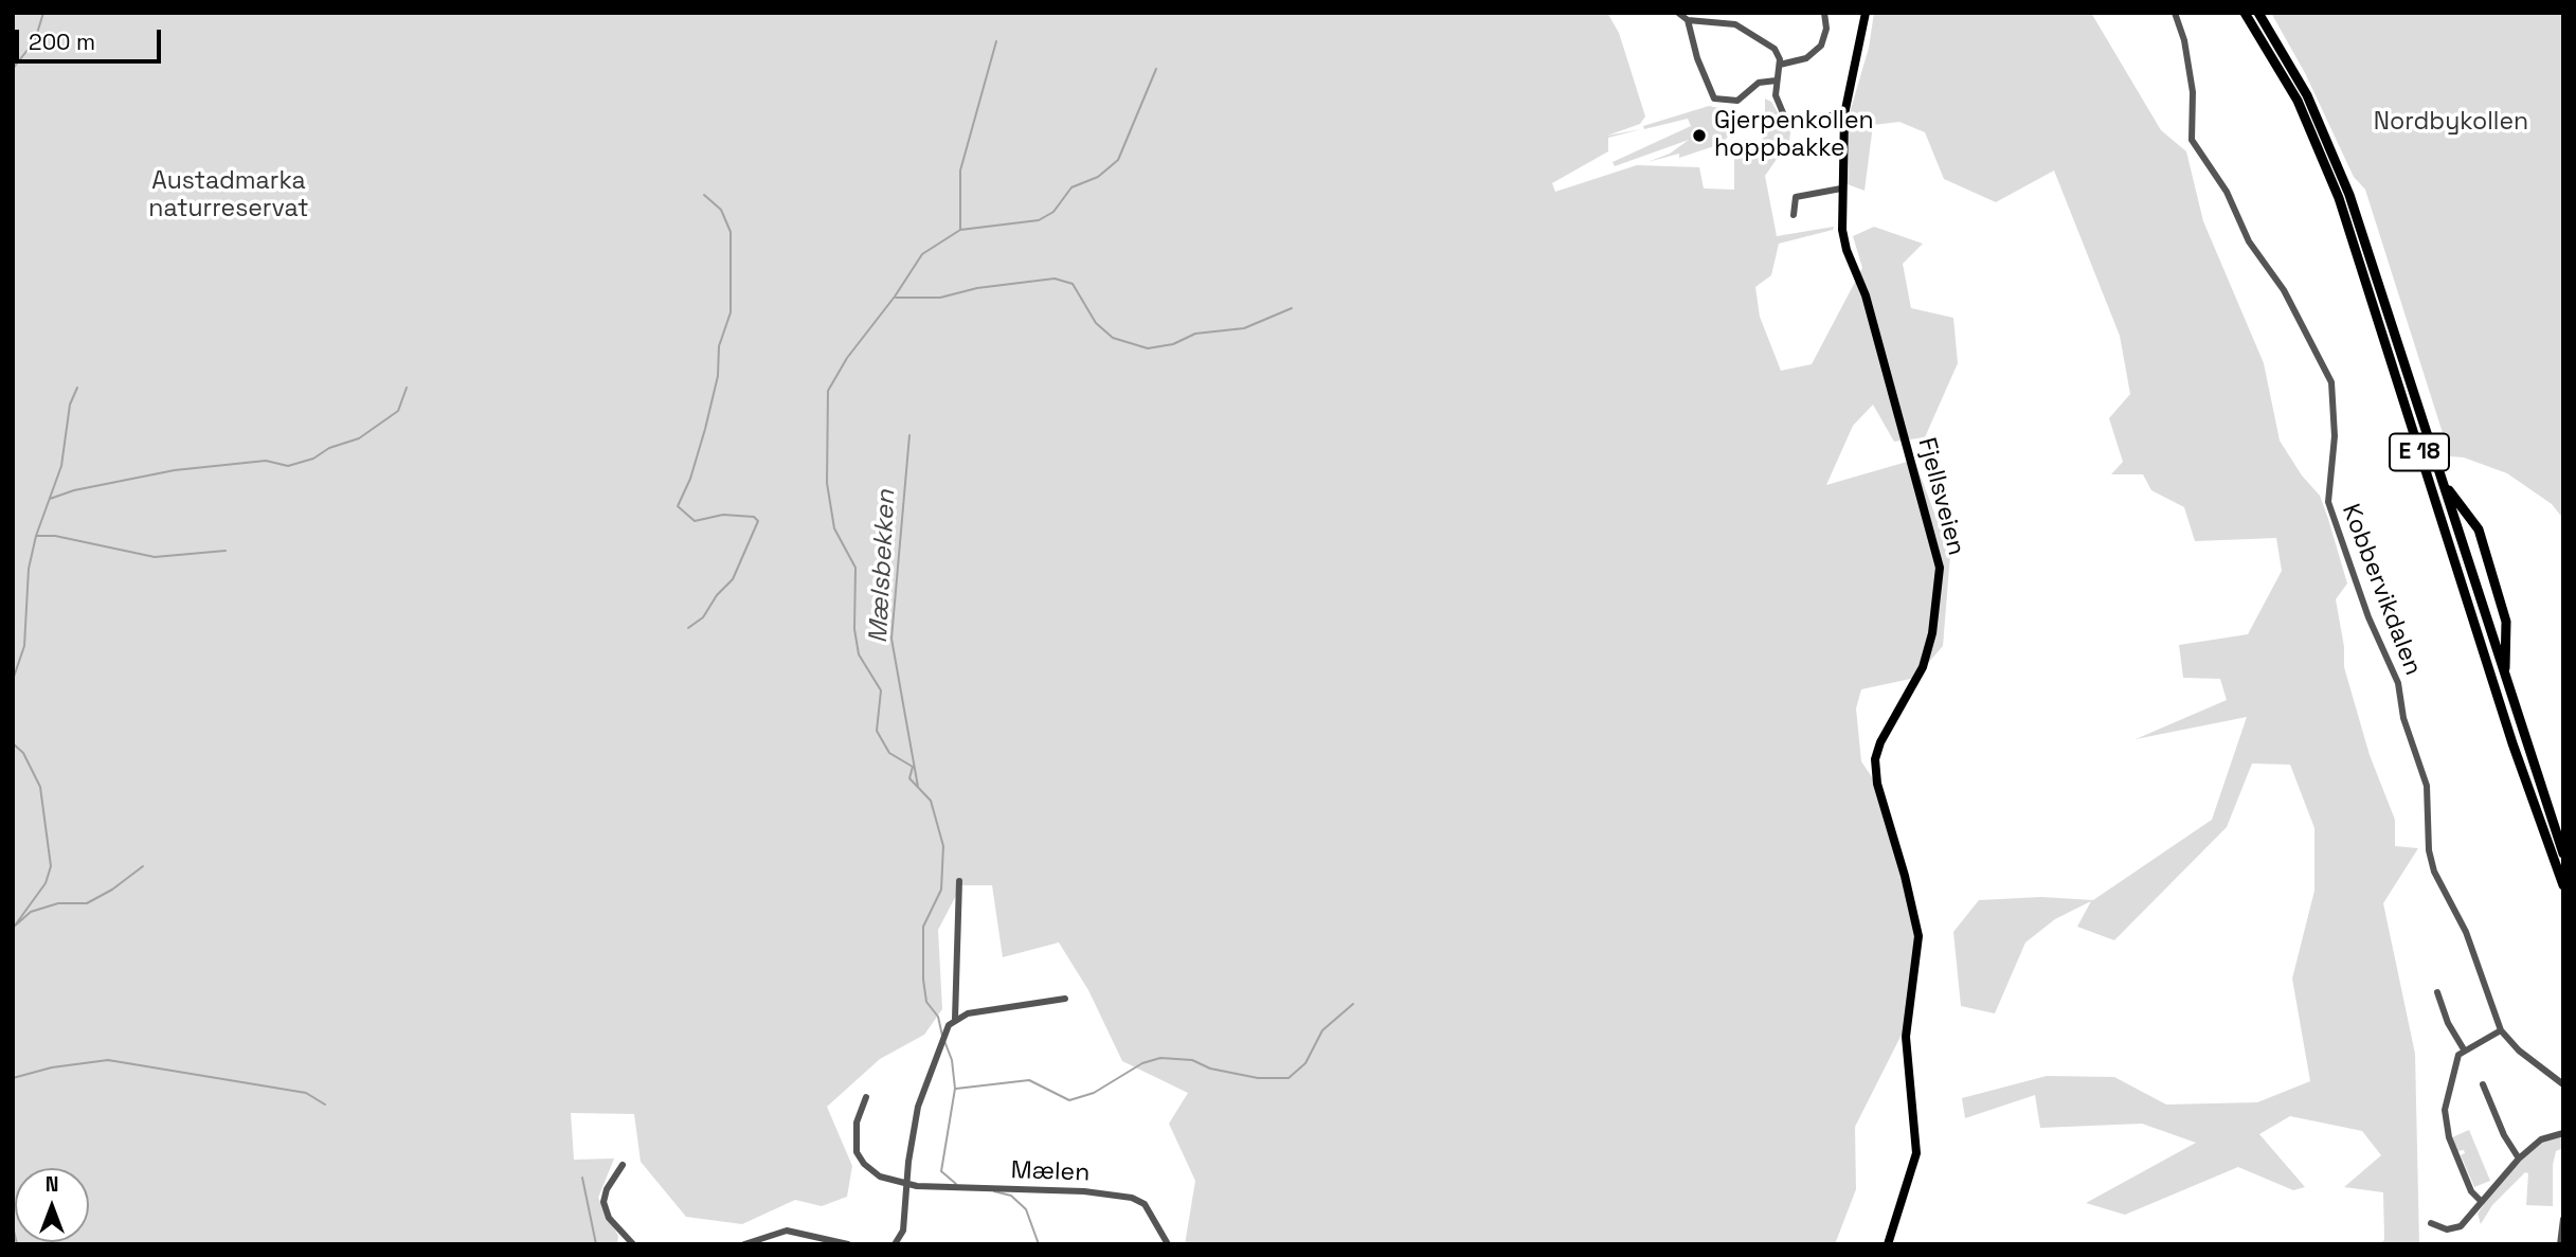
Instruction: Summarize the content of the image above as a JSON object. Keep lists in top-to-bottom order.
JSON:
{
  "streets": {
    "highway": ["E 18"],
    "main road": ["Fjellsveien"],
    "street": ["Kobbervikdalen", "Mælen"]
  },
  "water": ["Mælsbekken"],
  "parks": ["Nordbykollen", "Austadmarka naturreservat"],
  "places": ["Gjerpenkollen hoppbakke"],
  "scale_bar": "200 m",
  "north": "top"
}
